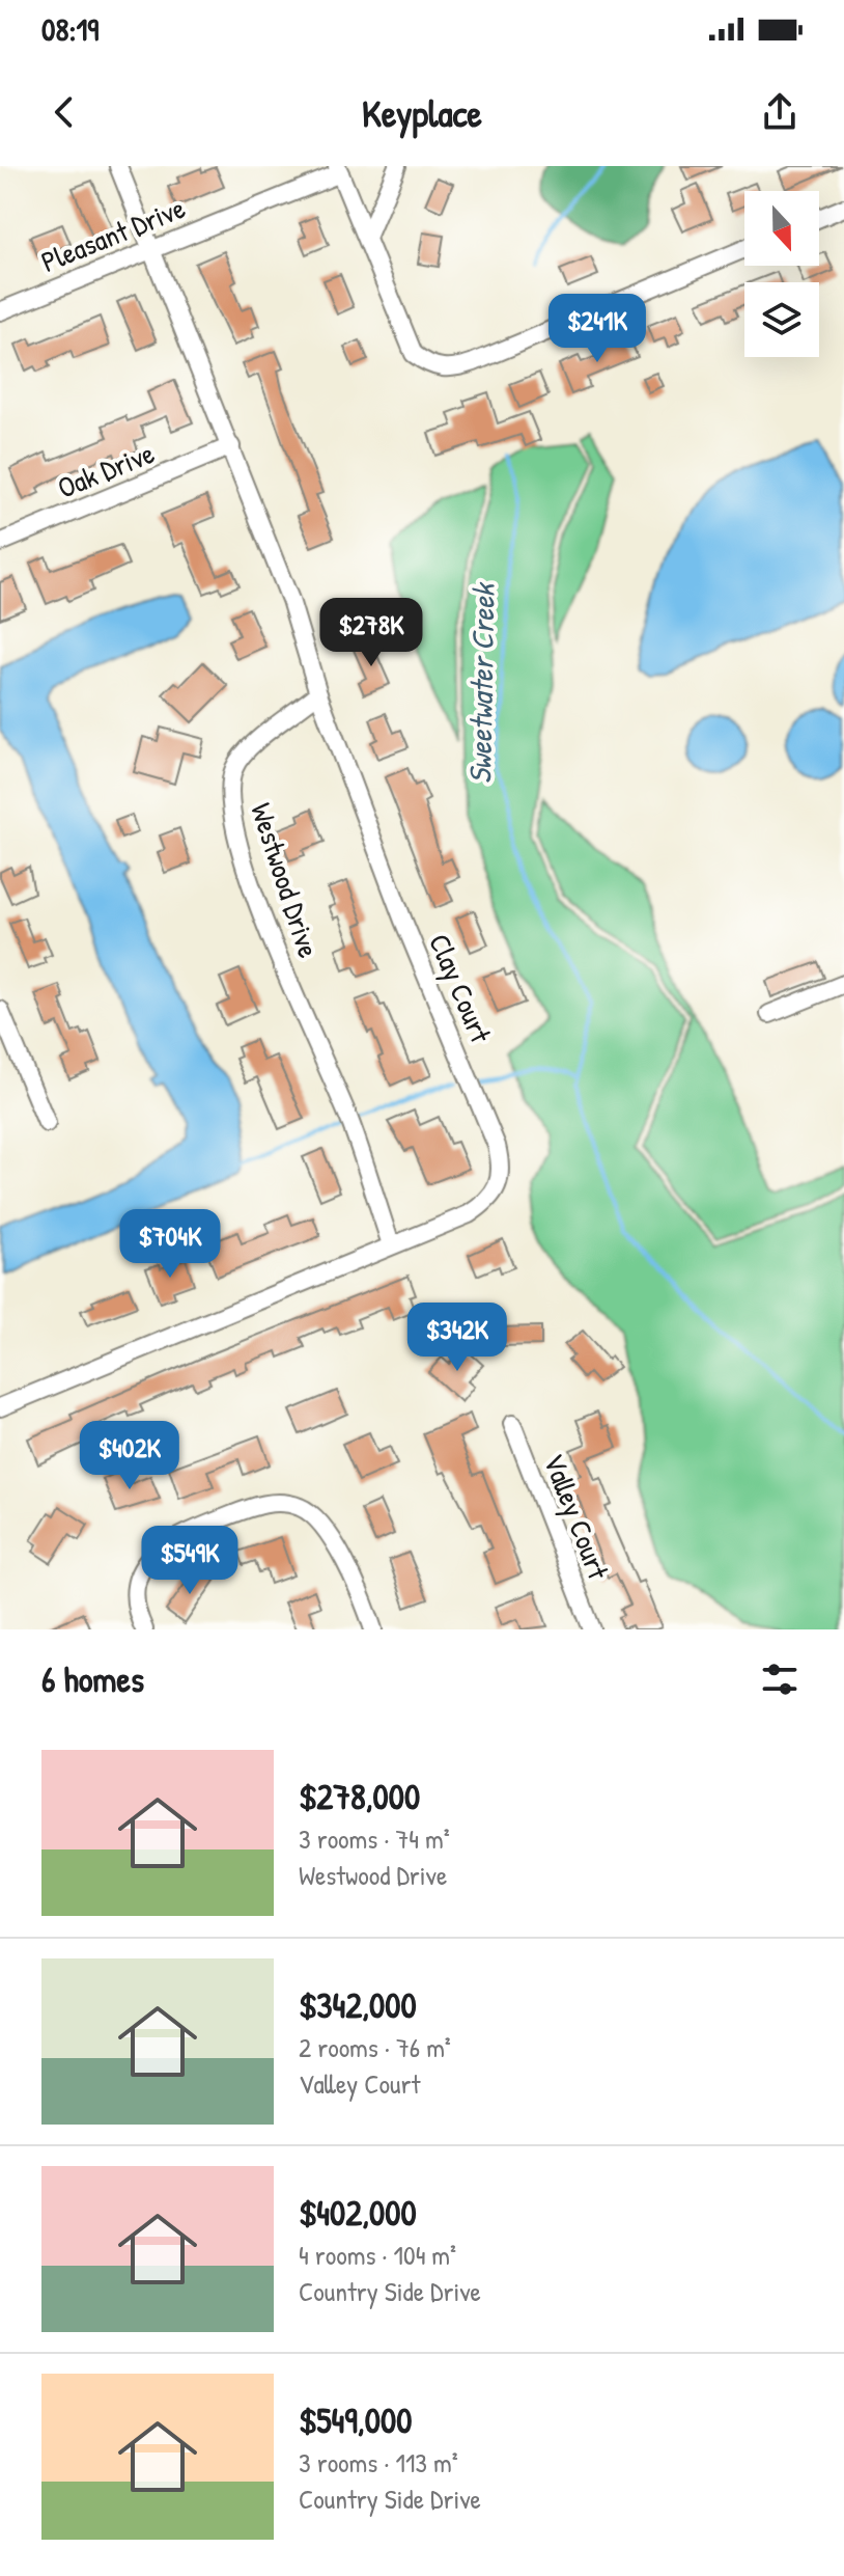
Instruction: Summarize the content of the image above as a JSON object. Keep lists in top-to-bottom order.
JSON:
{
  "streets": {
    "street": [
      "Pleasant Drive",
      "Oak Drive",
      "Westwood Drive",
      "Clay Court",
      "Valley Court"
    ]
  },
  "crossings": [
    ["Westwood Drive", "Clay Court"]
  ],
  "water": ["Sweetwater Creek"],
  "north": "bottom",
  "page": {
    "status": "08:19",
    "header": "Keyplace",
    "price": [
      "$241K",
      "$278K",
      "$704K",
      "$342K",
      "$402K",
      "$549K"
    ],
    "heading": "6 homes",
    "list": [
      {
        "name": "$278,000",
        "note": "3 rooms · 74 m² · Westwood Drive"
      },
      {
        "name": "$342,000",
        "note": "2 rooms · 76 m² · Valley Court"
      },
      {
        "name": "$402,000",
        "note": "4 rooms · 104 m² · Country Side Drive"
      },
      {
        "name": "$549,000",
        "note": "3 rooms · 113 m² · Country Side Drive"
      }
    ]
  }
}
